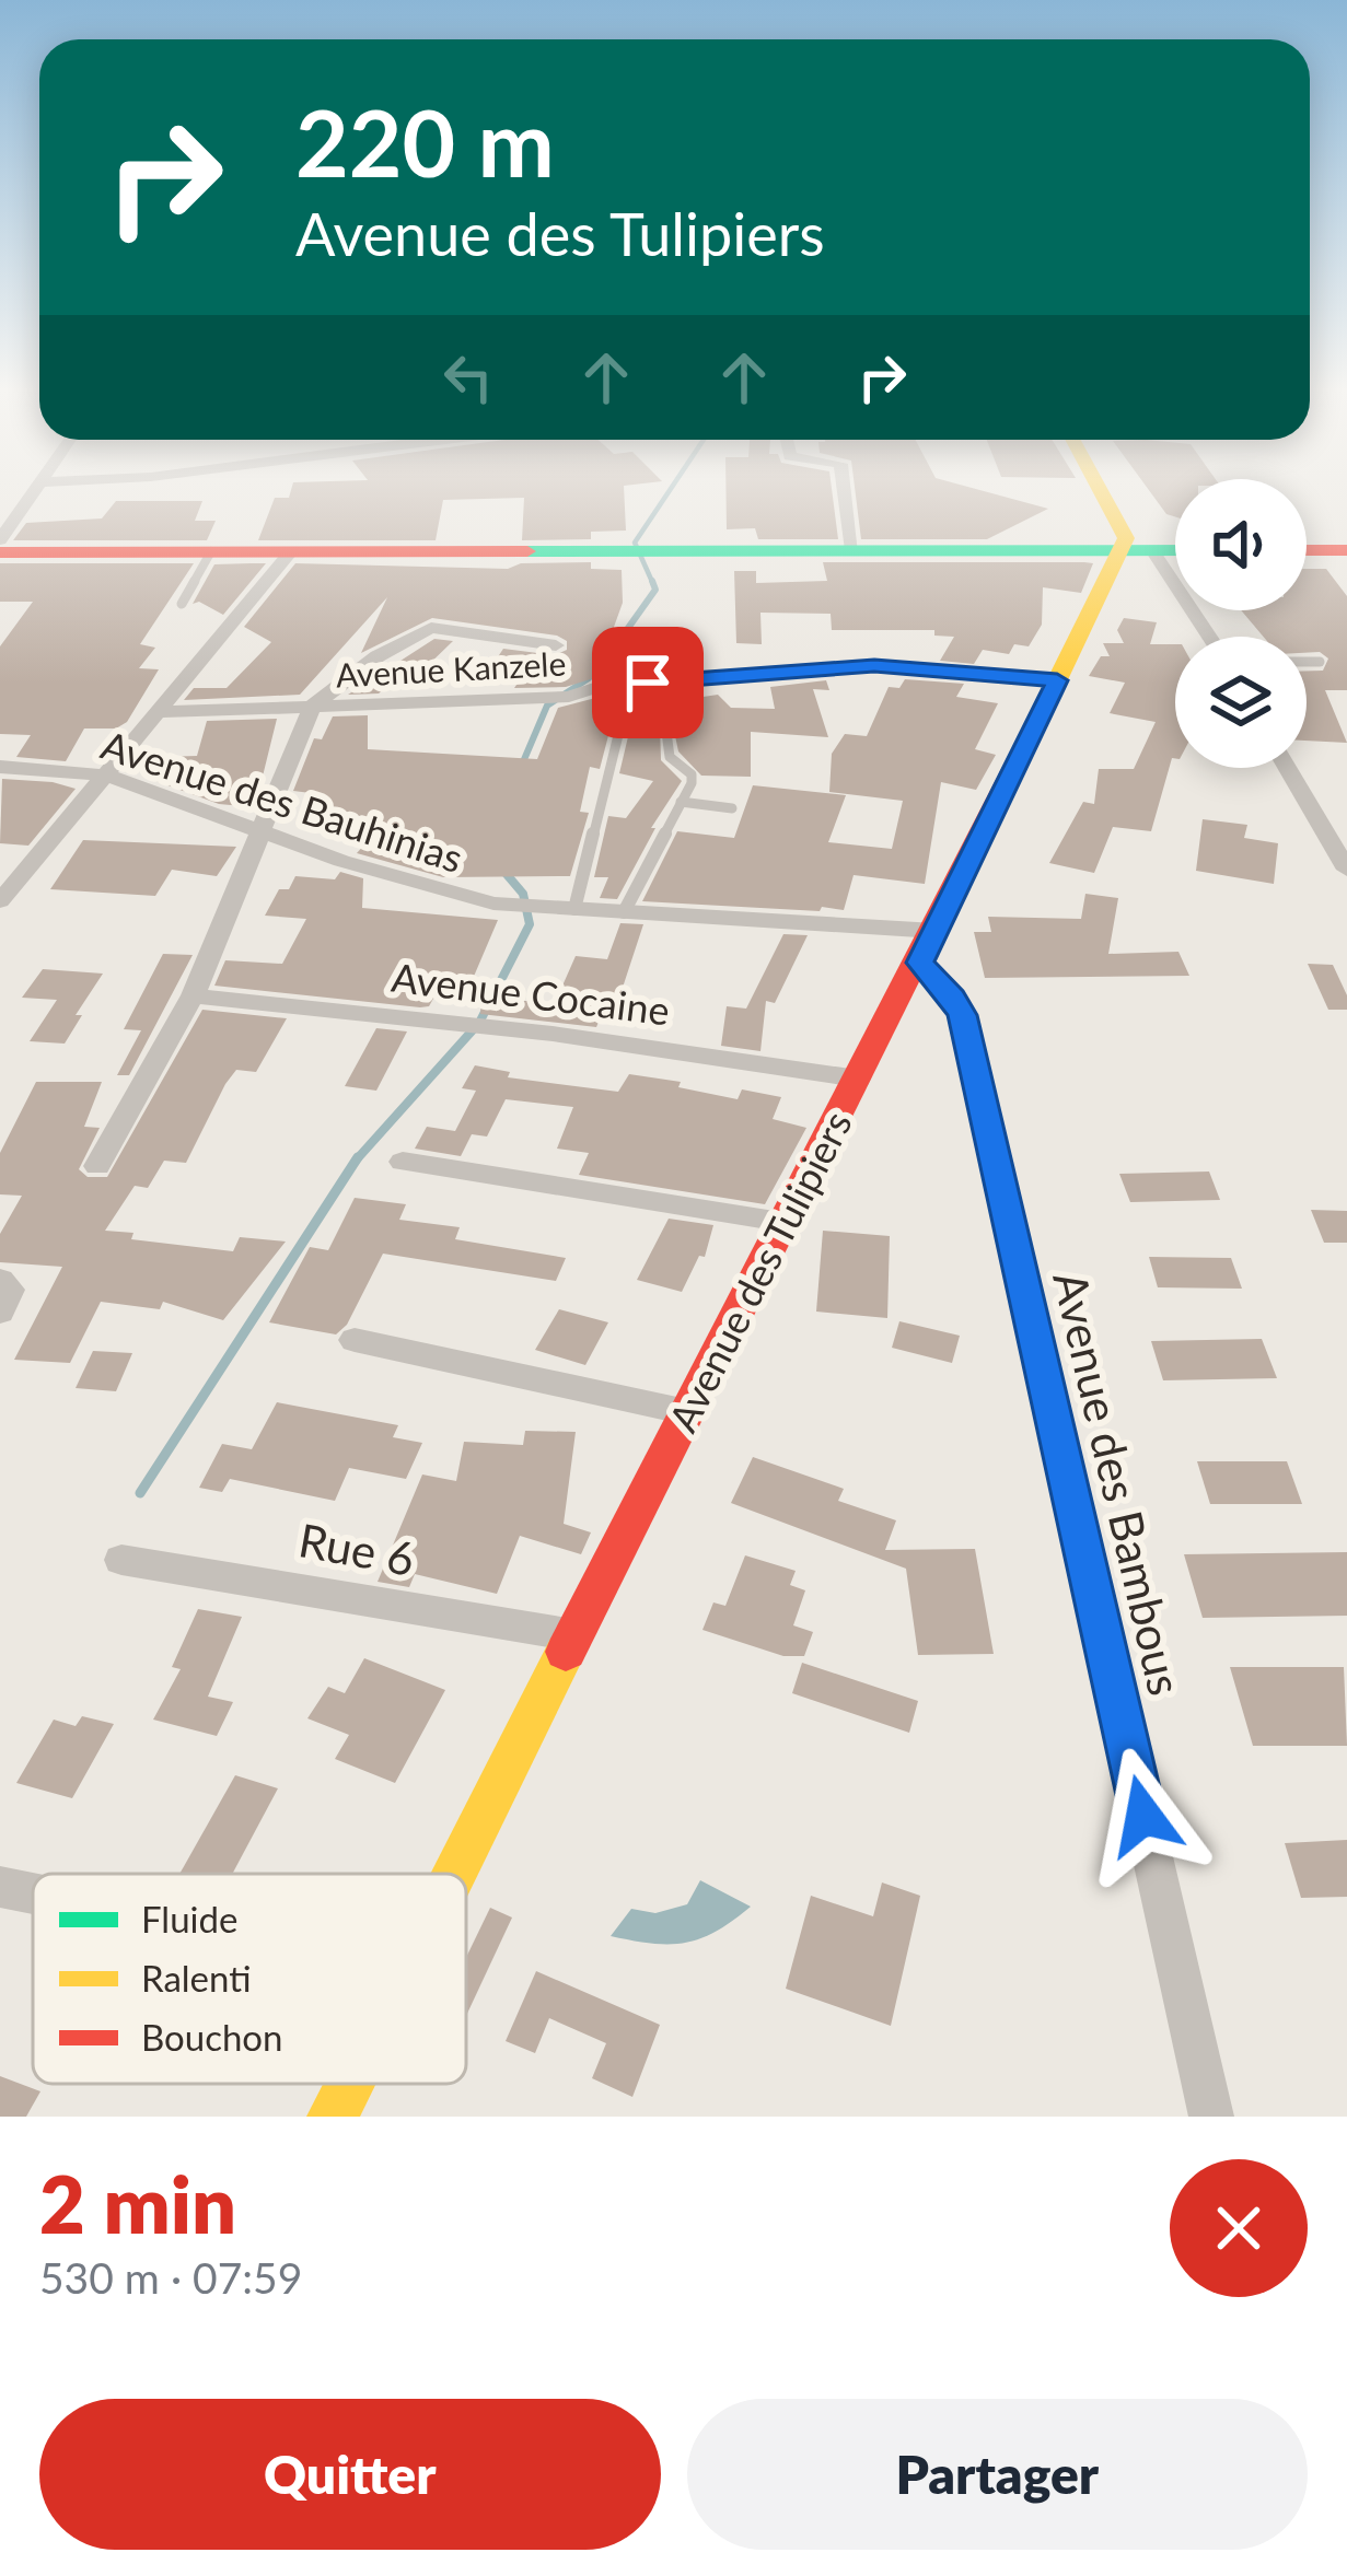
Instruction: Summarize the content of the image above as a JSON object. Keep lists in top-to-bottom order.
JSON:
{
  "streets": {
    "street": [
      "Avenue Kanzele",
      "Avenue des Bauhinias",
      "Avenue Cocaine",
      "Avenue des Tulipiers",
      "Avenue des Bambous",
      "Rue 6"
    ]
  },
  "crossings": [
    ["Avenue Kanzele", "Avenue des Tulipiers"],
    ["Avenue des Bauhinias", "Avenue des Tulipiers"],
    ["Avenue des Bauhinias", "Avenue des Bambous"],
    ["Avenue Cocaine", "Avenue des Tulipiers"],
    ["Avenue des Tulipiers", "Avenue des Bambous"],
    ["Avenue des Tulipiers", "Rue 6"]
  ],
  "legend": ["Fluide", "Ralenti", "Bouchon"],
  "page": {
    "turn": ["220 m", "Avenue des Tulipiers"],
    "heading": ["2 min", "530 m · 07:59"],
    "buttons": ["Quitter", "Partager"]
  }
}
